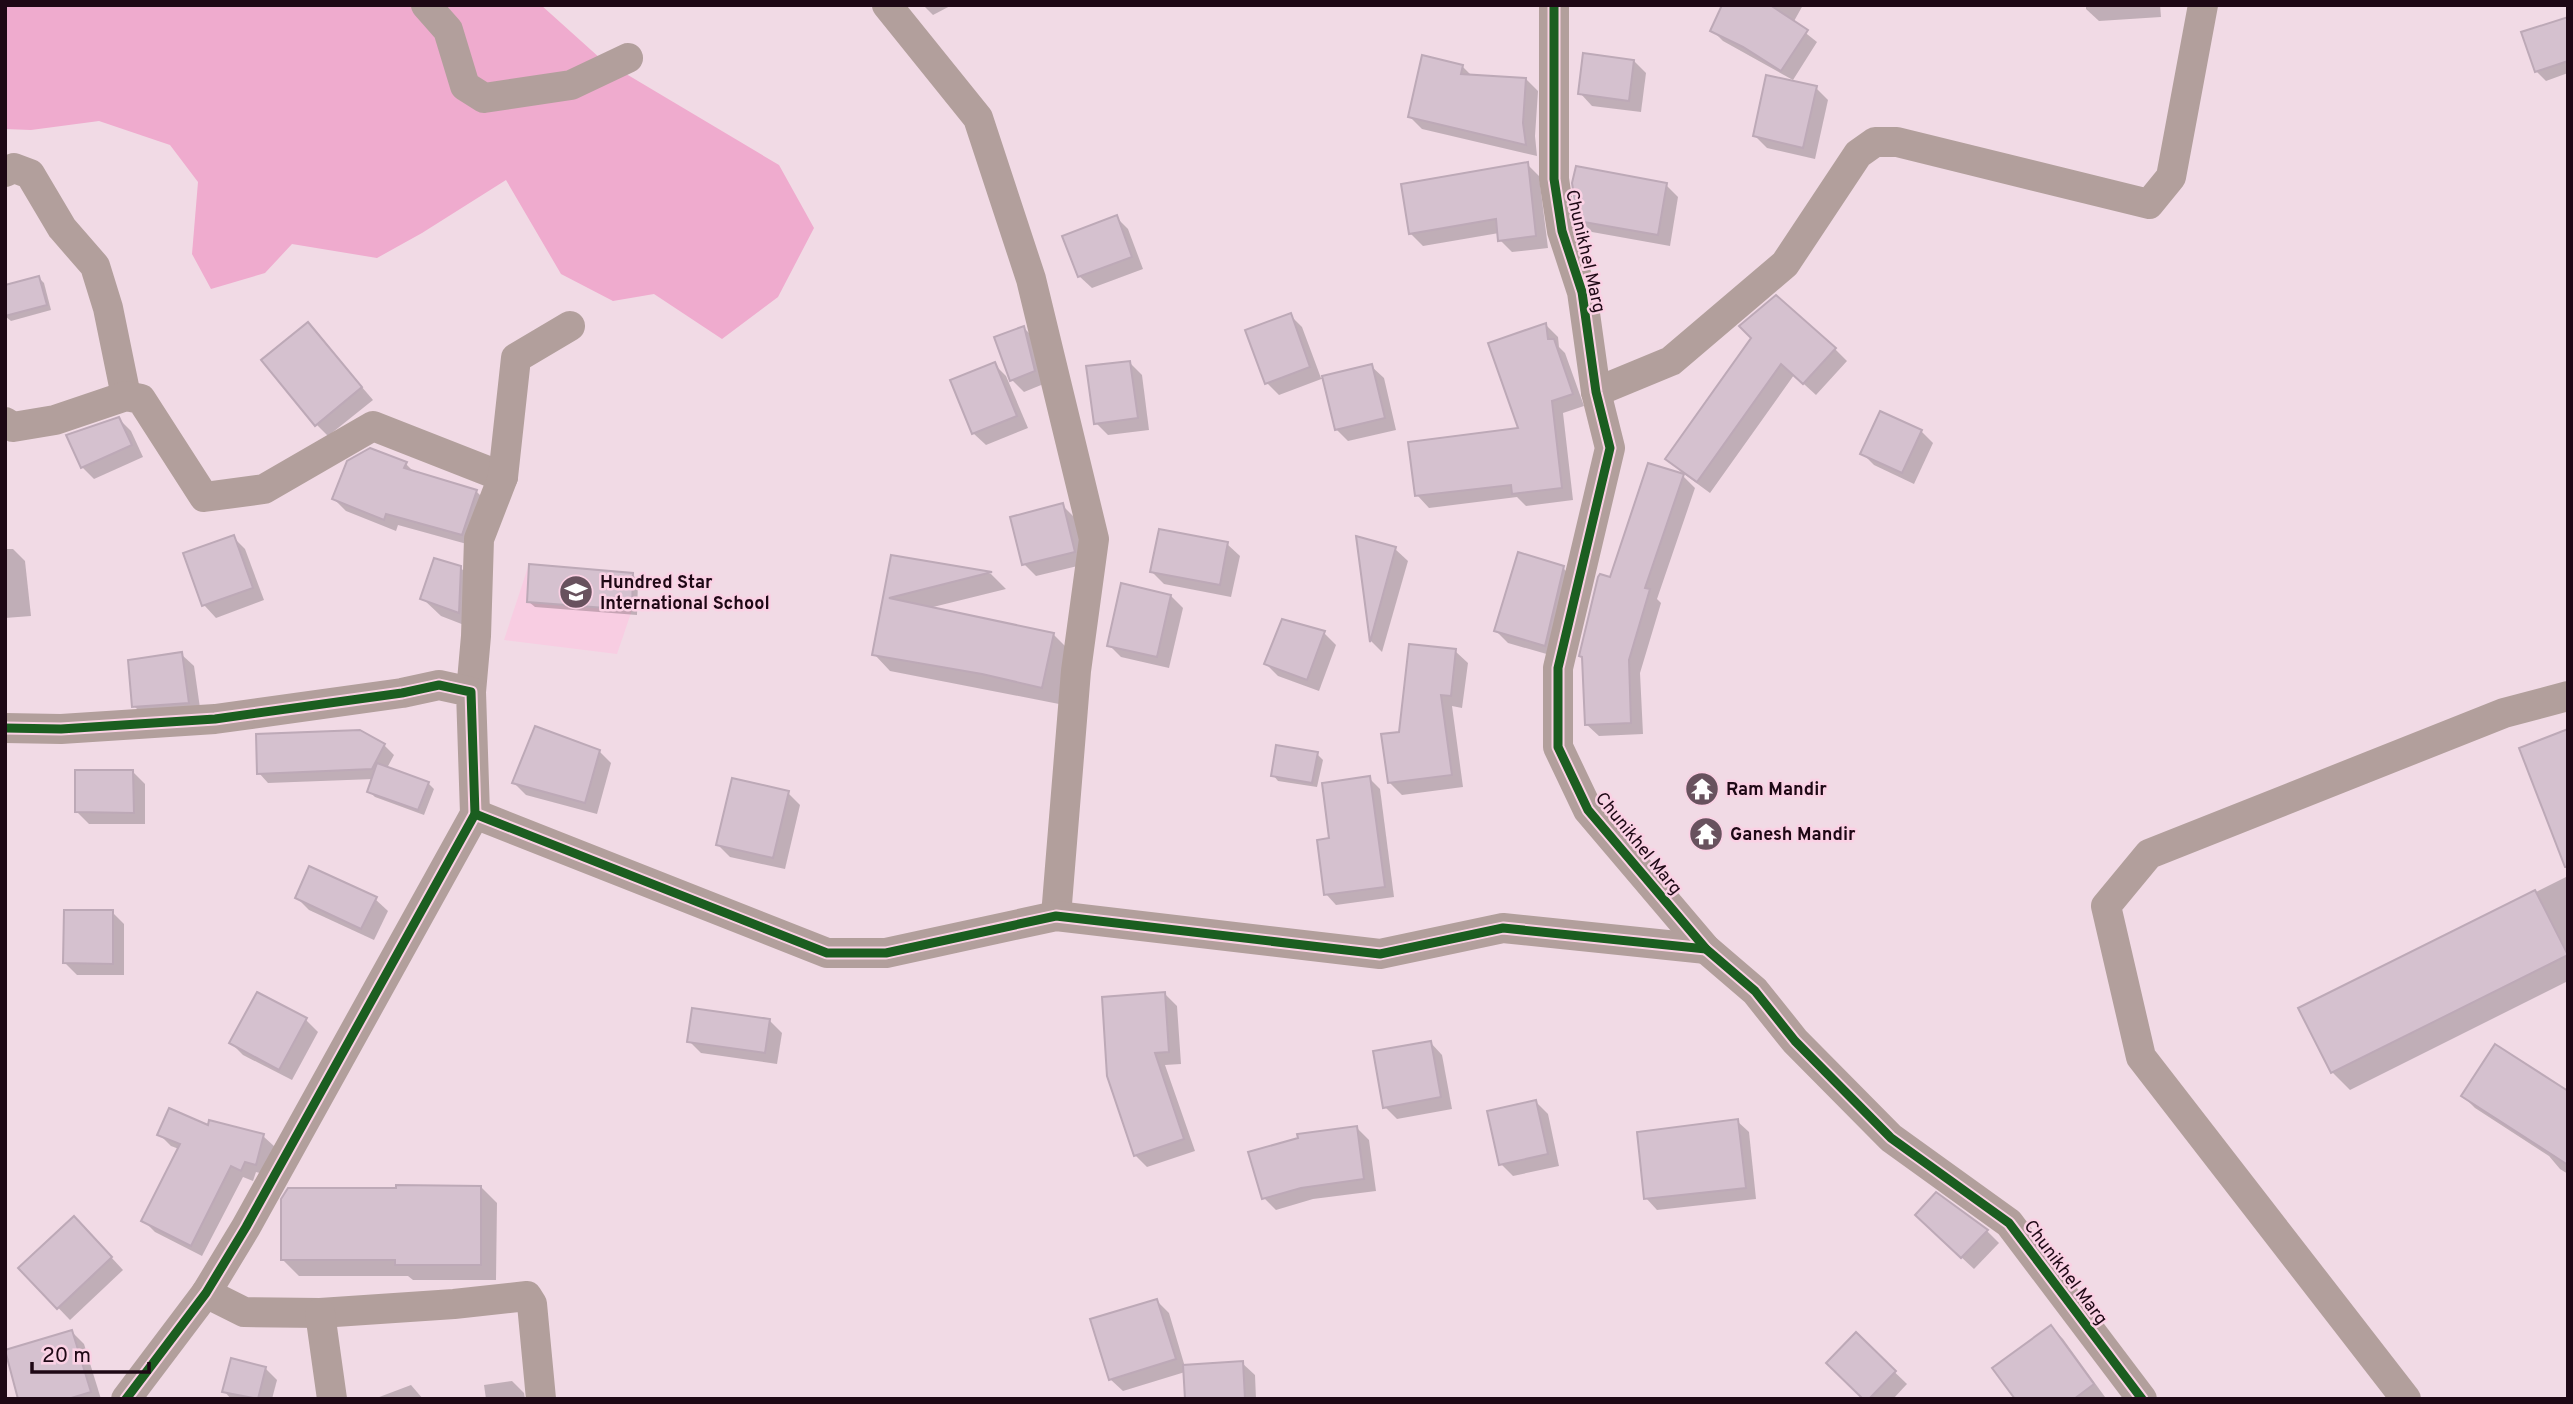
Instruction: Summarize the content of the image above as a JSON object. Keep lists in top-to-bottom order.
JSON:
{
  "streets": {
    "street": ["Chunikhel Marg"]
  },
  "places": {
    "school or university": ["Hundred Star International School"],
    "temple": ["Ram Mandir", "Ganesh Mandir"]
  },
  "scale_bar": "20 m"
}
